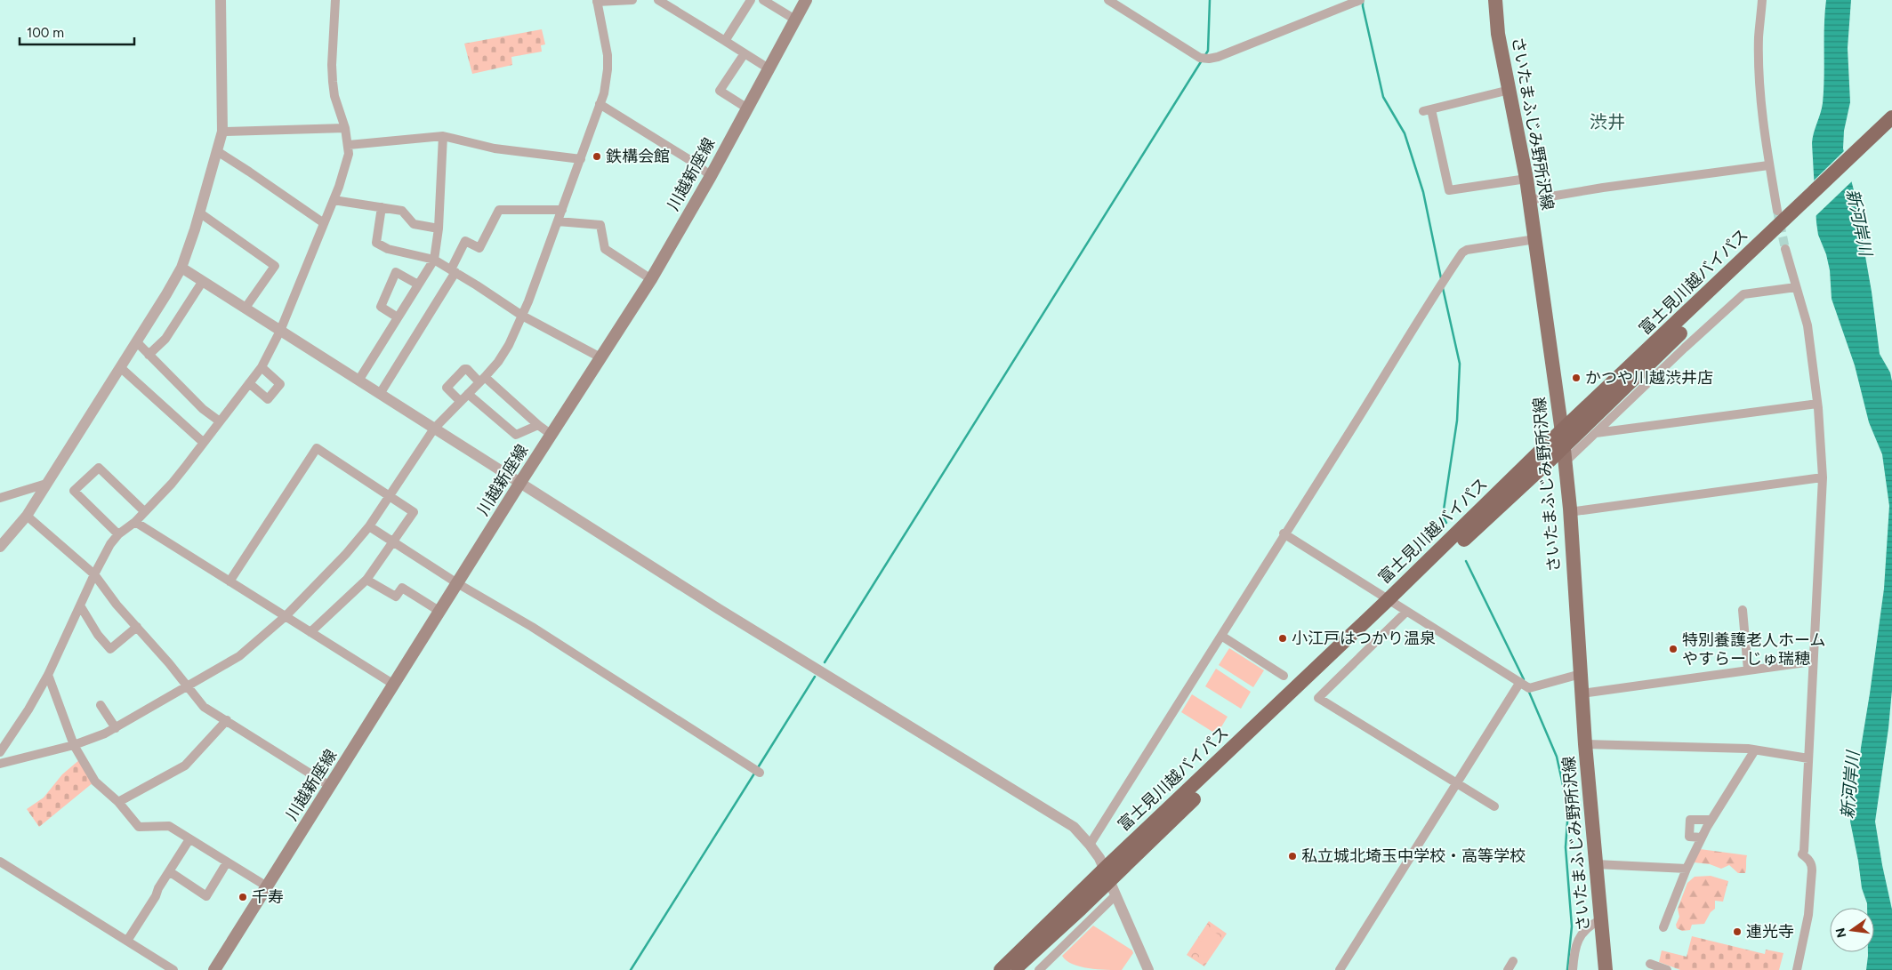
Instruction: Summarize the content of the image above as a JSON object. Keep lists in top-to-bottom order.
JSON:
{
  "streets": {
    "highway": ["富士見川越バイパス"],
    "main road": ["さいたまふじみ野所沢線", "川越新座線"]
  },
  "crossings": [
    ["さいたまふじみ野所沢線", "富士見川越バイパス"]
  ],
  "districts": ["渋井"],
  "water": ["新河岸川"],
  "places": [
    "鉄構会館",
    "かつや川越渋井店",
    "小江戸はつかり温泉",
    "特別養護老人ホーム やすらーじゅ瑞穂",
    "私立城北埼玉中学校・高等学校",
    "千寿",
    "連光寺"
  ],
  "scale_bar": "100 m",
  "north": "left"
}
